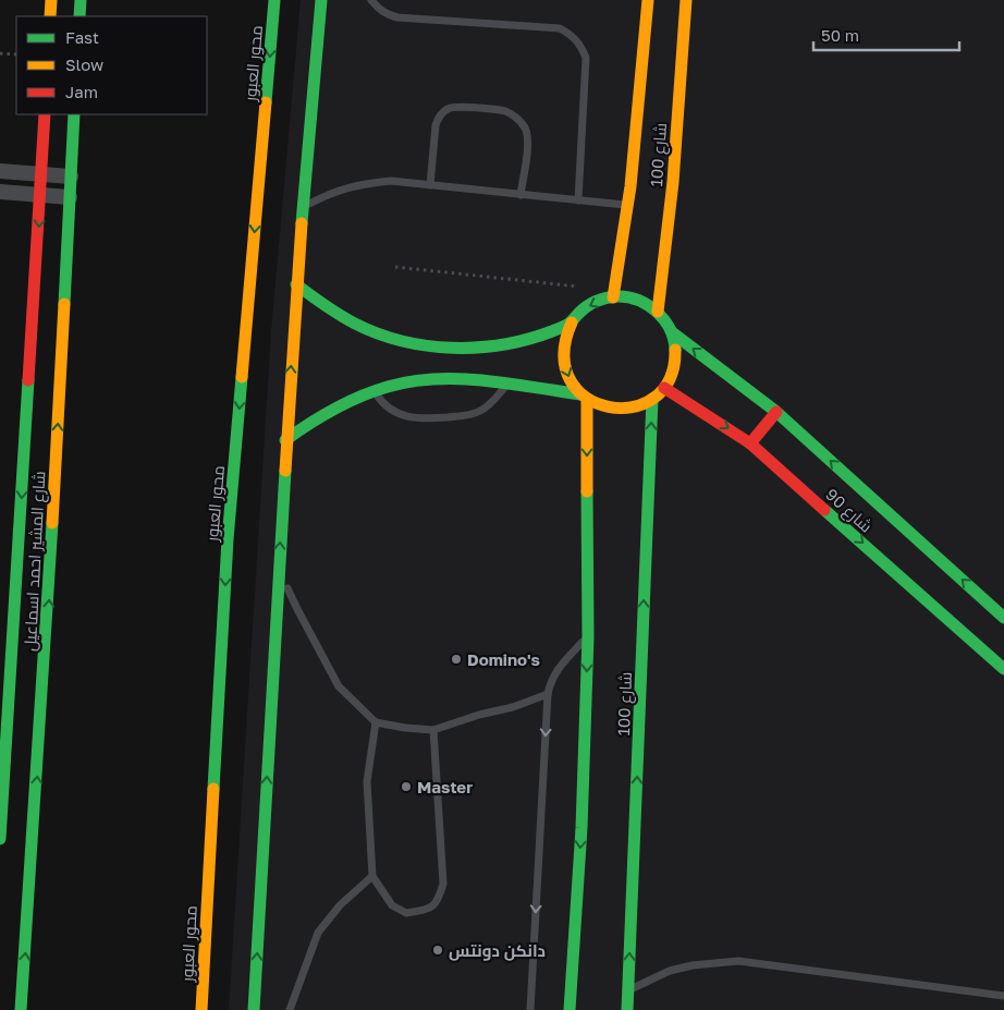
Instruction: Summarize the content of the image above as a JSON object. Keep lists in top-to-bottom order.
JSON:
{
  "streets": {
    "main road": [
      "محور العبور",
      "شارع 100",
      "شارع 90",
      "شارع المشير احمد اسماعيل"
    ]
  },
  "crossings": [
    ["شارع 100", "شارع 90"]
  ],
  "places": ["Domino's", "Master", "دانكن دونتس"],
  "legend": ["Fast", "Slow", "Jam"],
  "scale_bar": "50 m"
}
